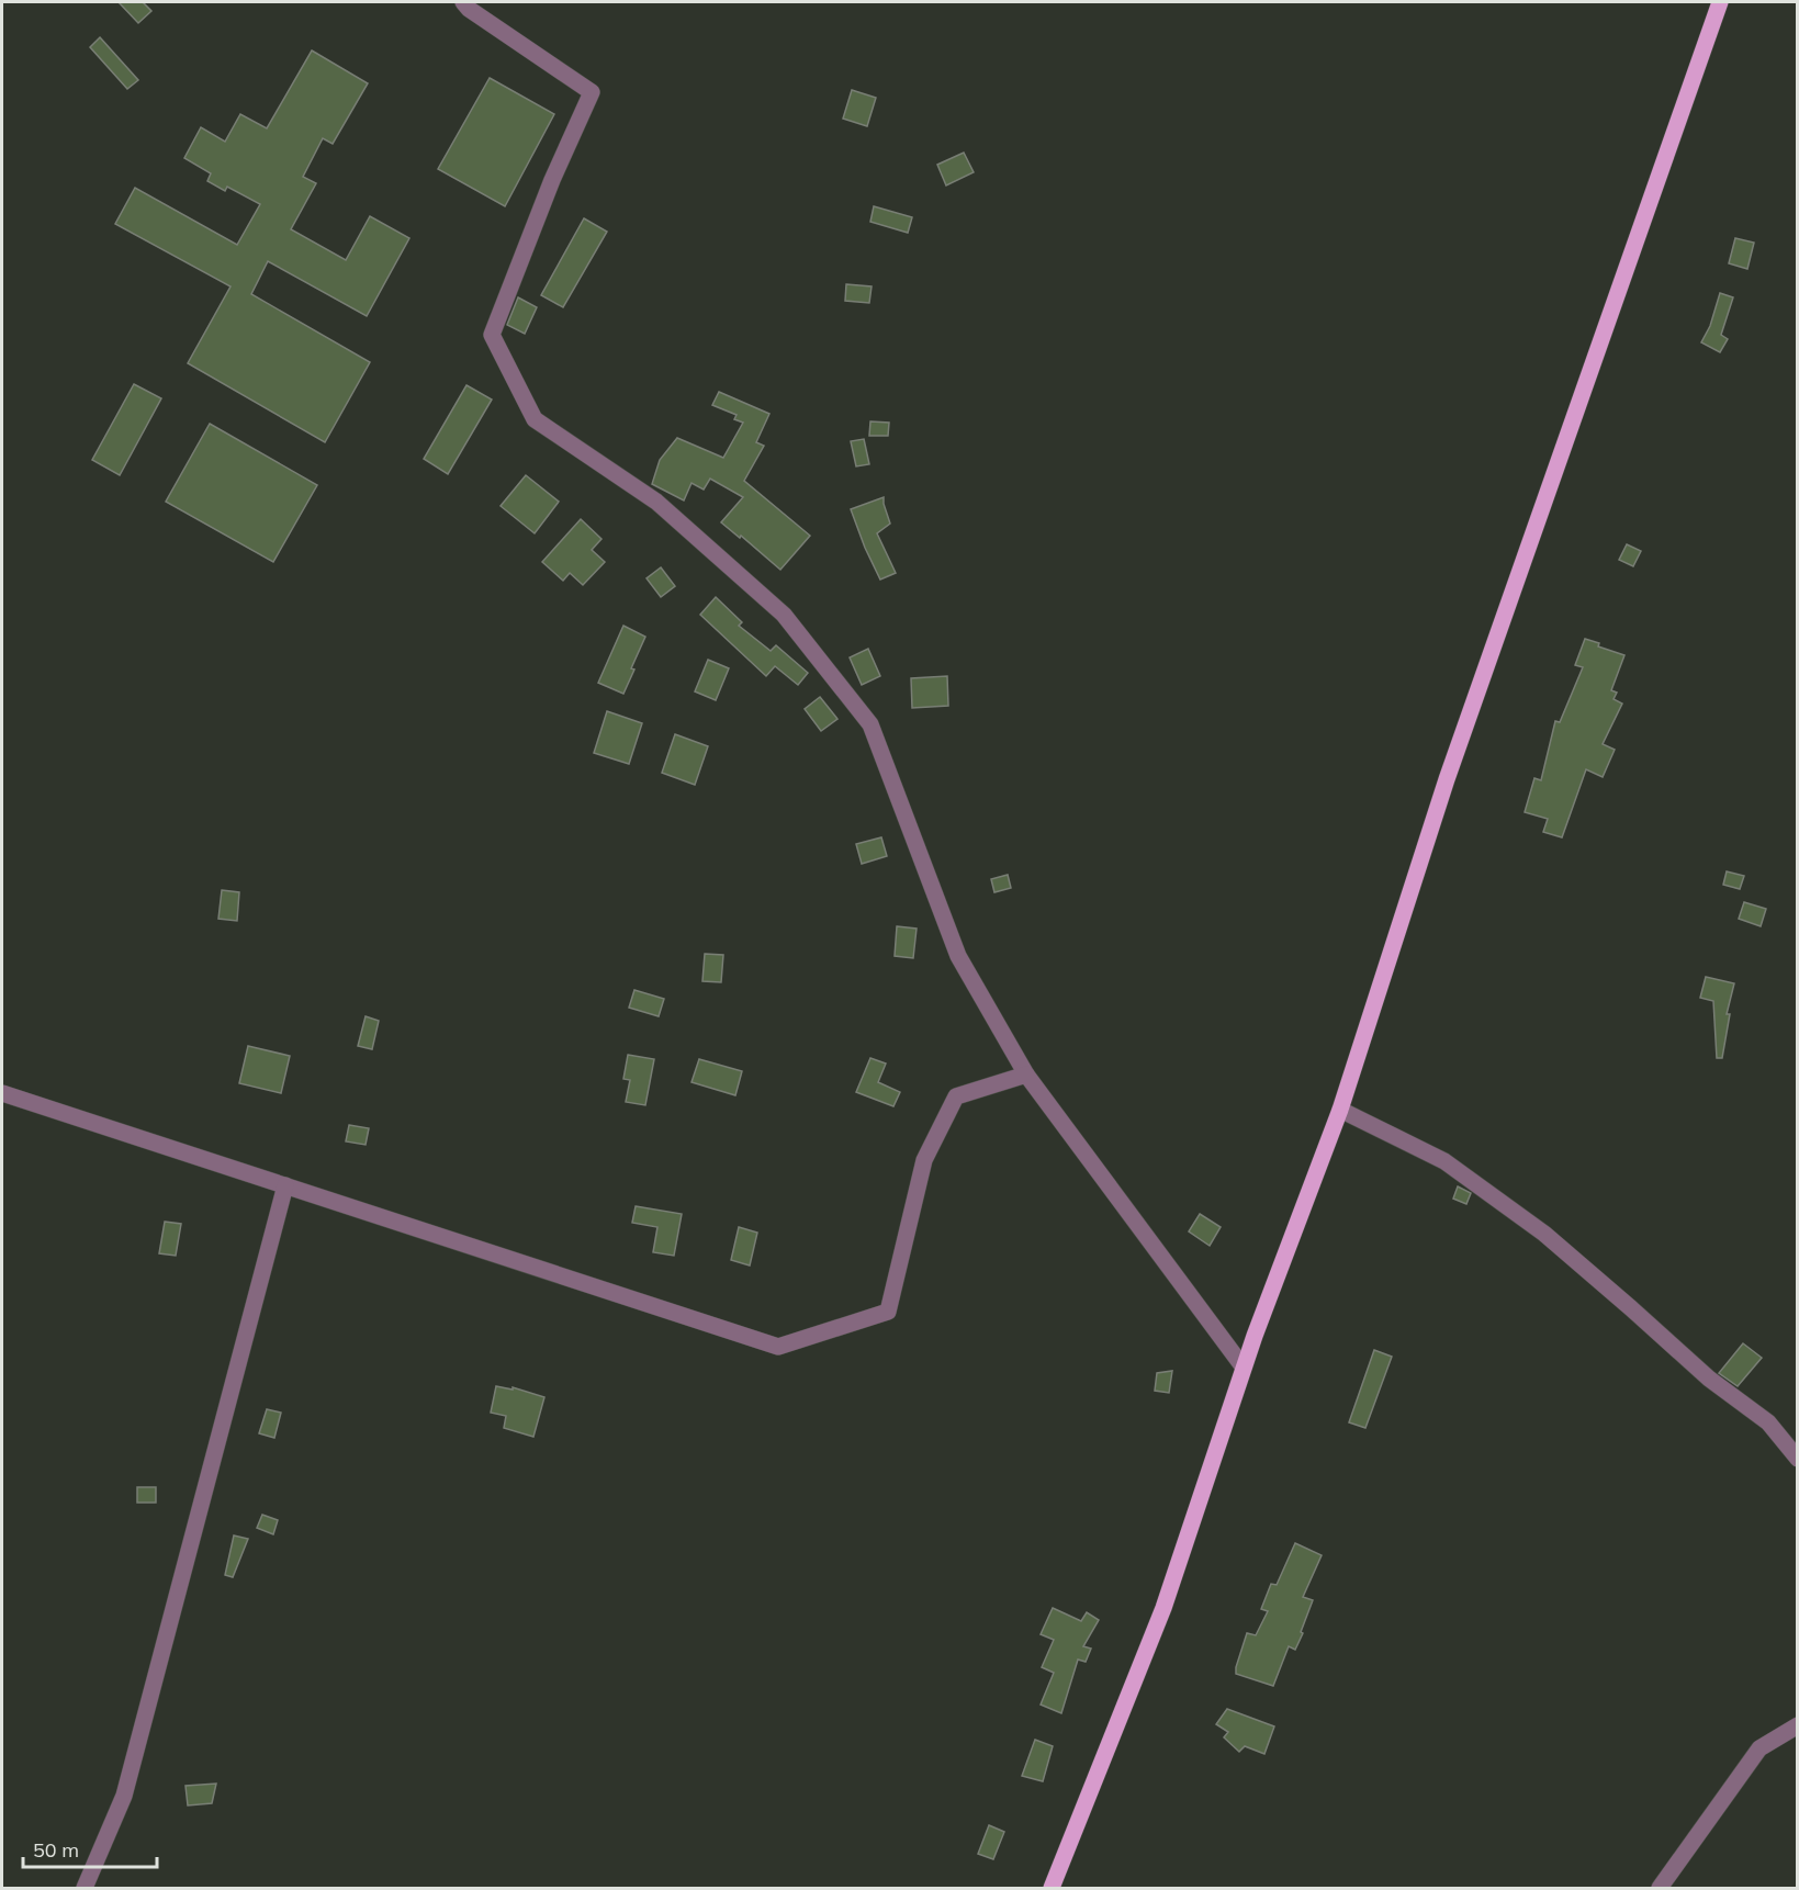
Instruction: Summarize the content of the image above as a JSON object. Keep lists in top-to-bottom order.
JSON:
{
  "scale_bar": "50 m"
}
